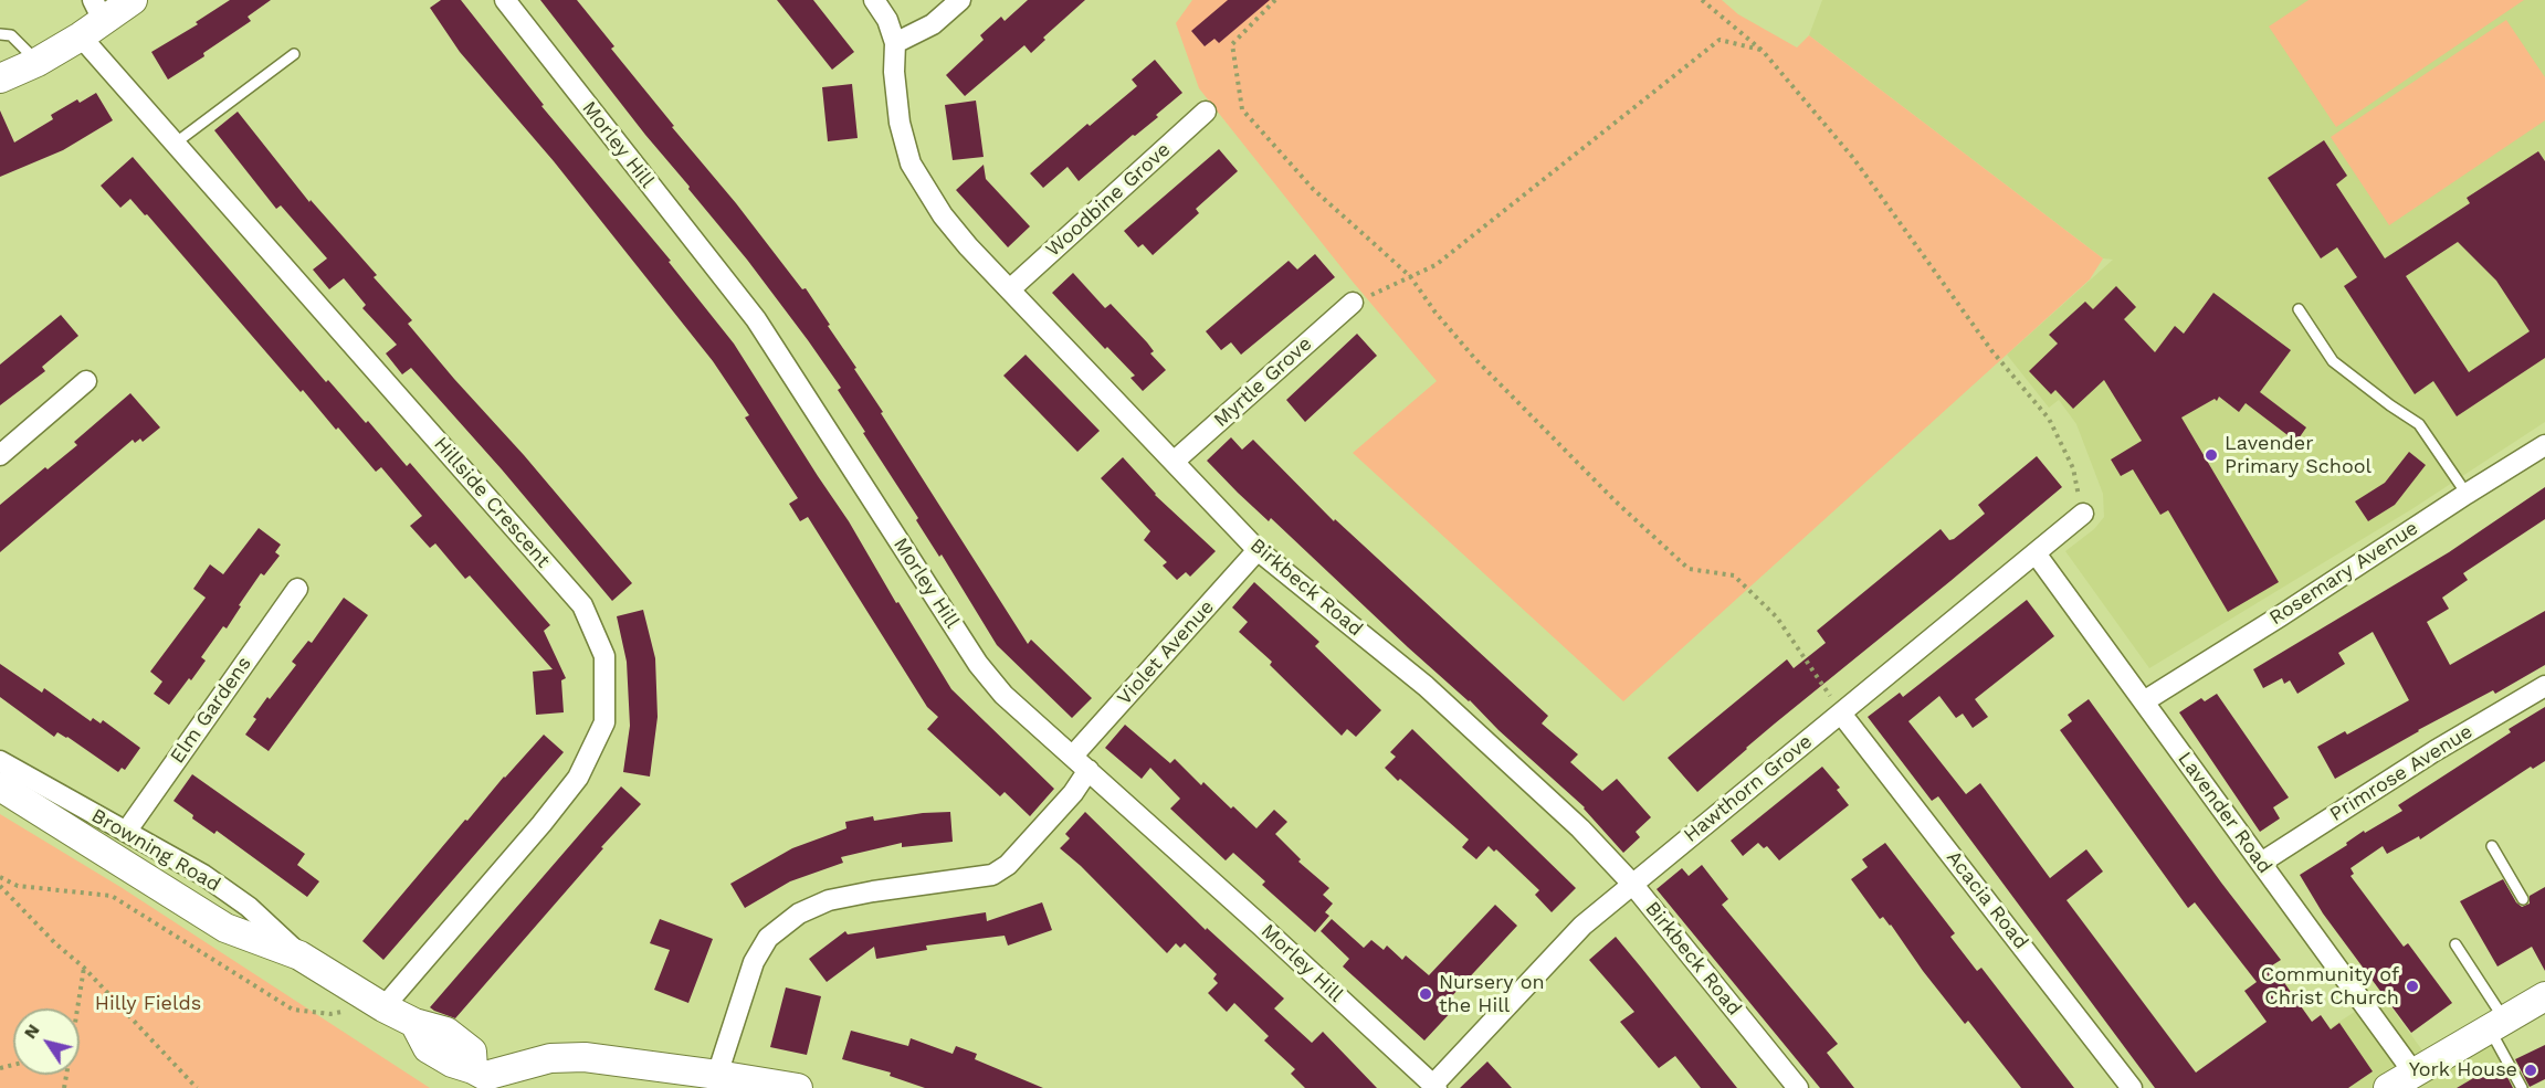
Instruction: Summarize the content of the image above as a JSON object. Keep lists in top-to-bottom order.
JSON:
{
  "streets": {
    "street": [
      "Morley Hill",
      "Woodbine Grove",
      "Myrtle Grove",
      "Hillside Crescent",
      "Rosemary Avenue",
      "Birkbeck Road",
      "Violet Avenue",
      "Elm Gardens",
      "Primrose Avenue",
      "Hawthorn Grove",
      "Lavender Road",
      "Browning Road",
      "Acacia Road"
    ]
  },
  "crossings": [
    ["Morley Hill", "Violet Avenue"],
    ["Morley Hill", "Hawthorn Grove"],
    ["Woodbine Grove", "Birkbeck Road"],
    ["Myrtle Grove", "Birkbeck Road"],
    ["Hillside Crescent", "Browning Road"],
    ["Rosemary Avenue", "Lavender Road"],
    ["Birkbeck Road", "Violet Avenue"],
    ["Birkbeck Road", "Hawthorn Grove"],
    ["Elm Gardens", "Browning Road"],
    ["Primrose Avenue", "Lavender Road"],
    ["Hawthorn Grove", "Lavender Road"],
    ["Hawthorn Grove", "Acacia Road"]
  ],
  "parks": ["Hilly Fields"],
  "places": [
    "Lavender Primary School",
    "Community of Christ Church",
    "Nursery on the Hill",
    "York House"
  ],
  "north": "top left"
}
